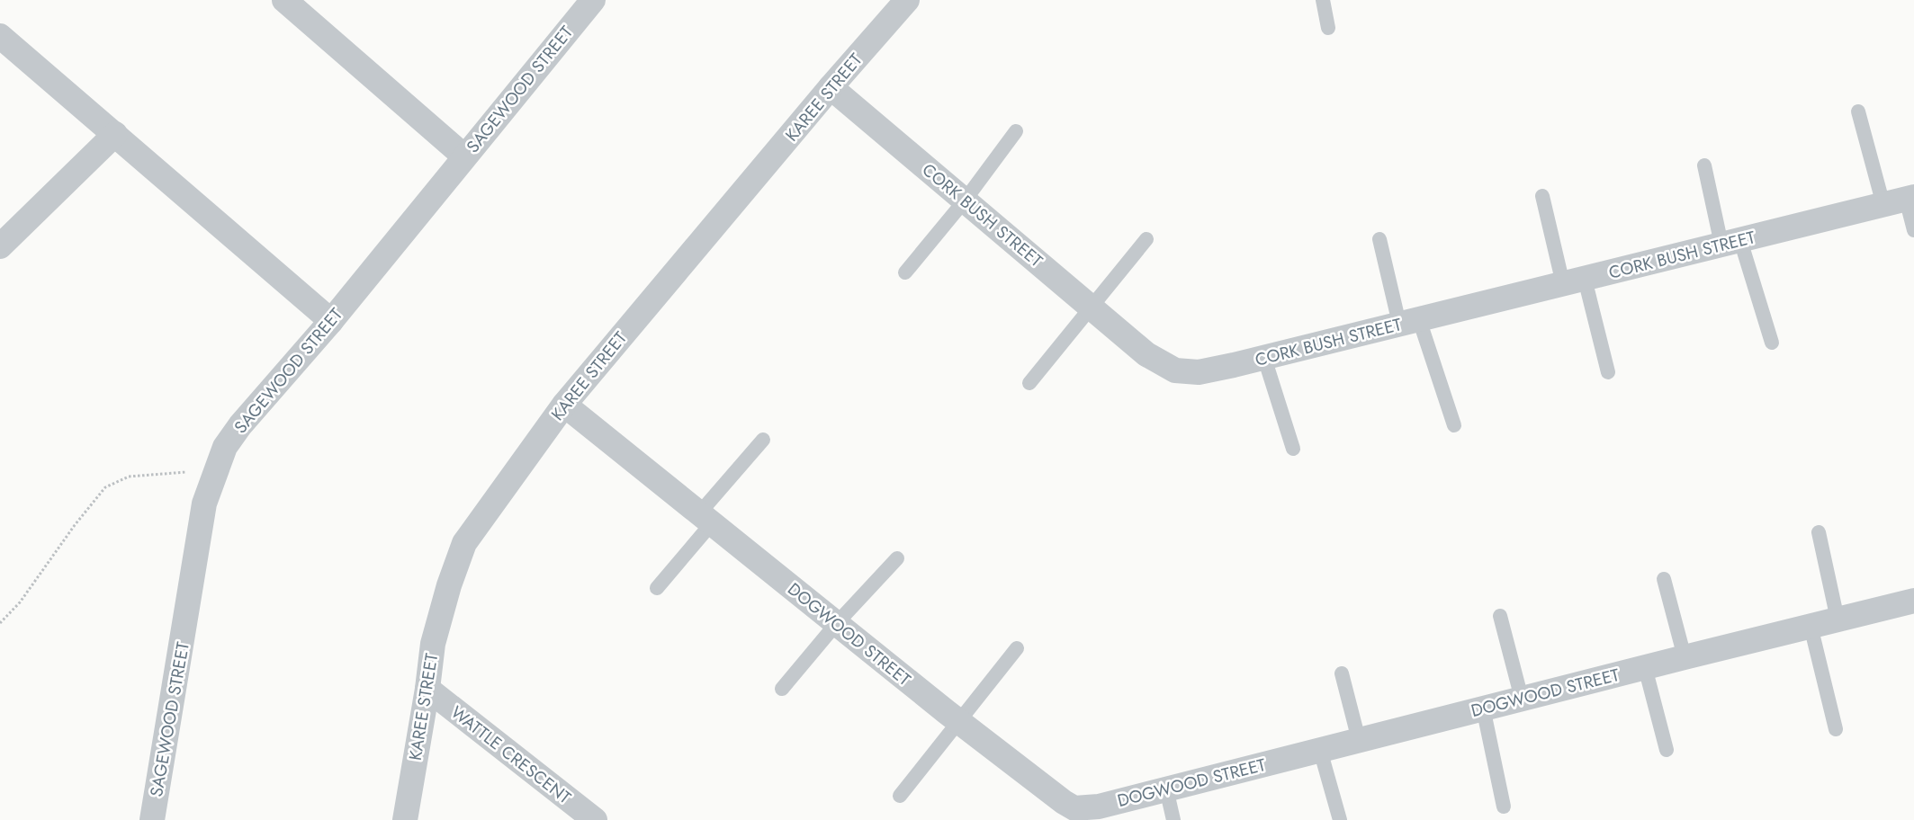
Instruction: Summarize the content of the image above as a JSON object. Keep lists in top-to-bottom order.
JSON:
{
  "streets": {
    "street": [
      "SAGEWOOD STREET",
      "KAREE STREET",
      "CORK BUSH STREET",
      "DOGWOOD STREET",
      "WATTLE CRESCENT"
    ]
  },
  "crossings": [
    ["KAREE STREET", "CORK BUSH STREET"],
    ["KAREE STREET", "DOGWOOD STREET"],
    ["KAREE STREET", "WATTLE CRESCENT"]
  ]
}
